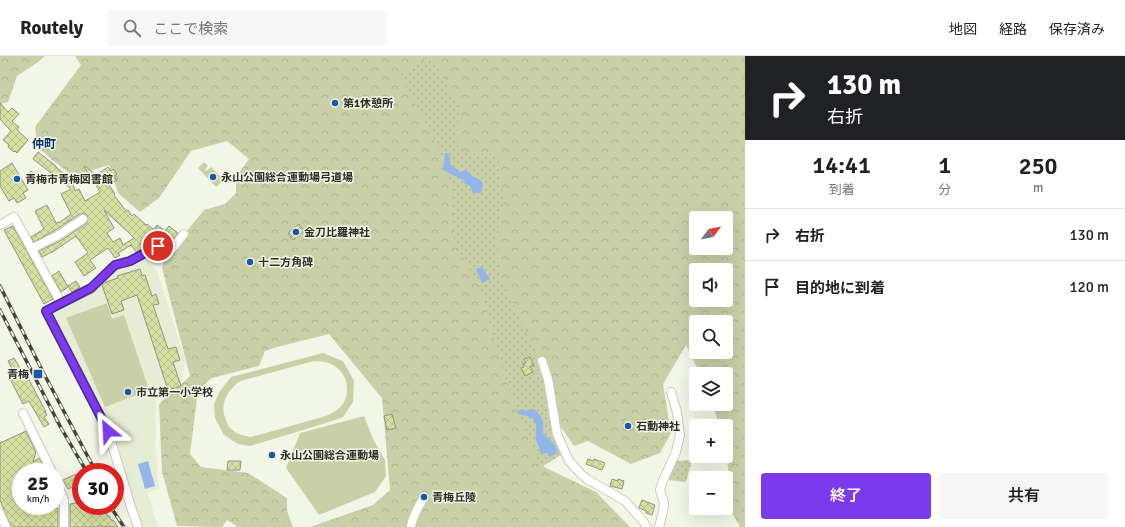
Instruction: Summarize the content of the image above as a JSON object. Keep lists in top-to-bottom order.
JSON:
{
  "districts": ["仲町"],
  "places": {
    "other": [
      "第1休憩所",
      "永山公園総合運動場弓道場",
      "青梅市青梅図書館",
      "金刀比羅神社",
      "十二方角碑",
      "市立第一小学校",
      "石動神社",
      "永山公園総合運動場",
      "青梅丘陵"
    ],
    "transit": ["青梅"]
  },
  "north": "top right",
  "page": {
    "header": "Routely",
    "search": "ここで検索",
    "nav": ["地図", "経路", "保存済み"],
    "turn": ["130 m", "右折"],
    "eta": [
      "14:41",
      "到着",
      "1",
      "分",
      "250",
      "m"
    ],
    "list": [
      {
        "name": "右折",
        "value": "130 m"
      },
      {
        "name": "目的地に到着",
        "value": "120 m"
      }
    ],
    "map_buttons": ["+", "−"],
    "speed": "25 km/h",
    "limit": "30",
    "buttons": ["終了", "共有"]
  }
}
